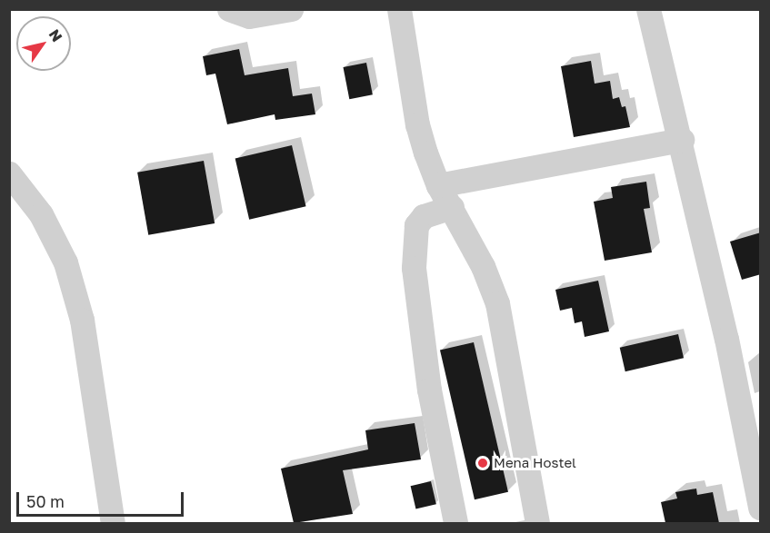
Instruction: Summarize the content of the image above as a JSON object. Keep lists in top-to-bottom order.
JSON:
{
  "places": ["Mena Hostel"],
  "scale_bar": "50 m",
  "north": "top right"
}
